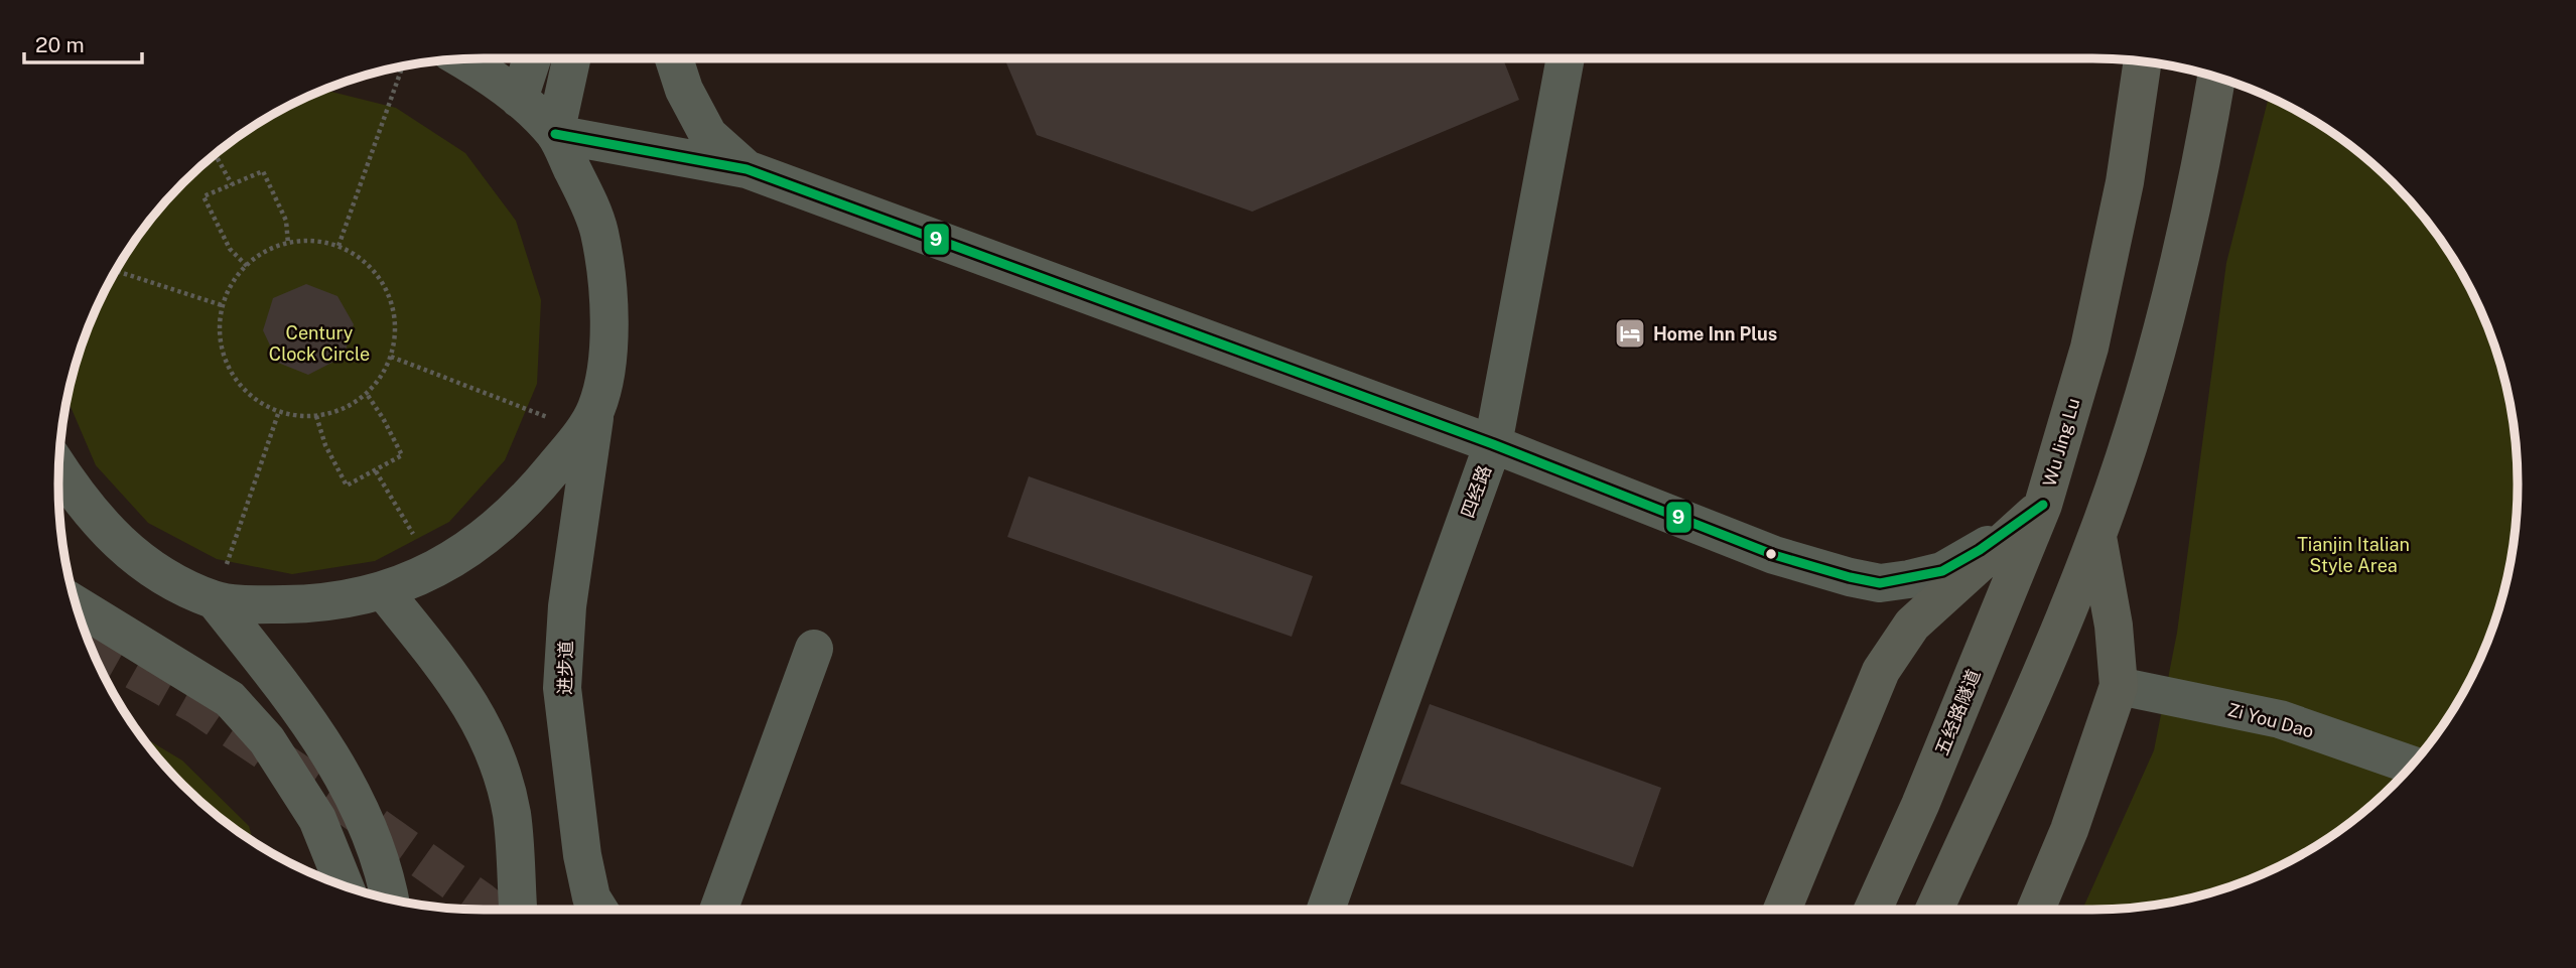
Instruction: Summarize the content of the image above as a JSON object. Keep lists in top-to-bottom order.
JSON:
{
  "streets": {
    "main road": ["Wu Jing Lu", "五经路隧道"],
    "street": ["四经路", "进步道", "Zi You Dao"]
  },
  "crossings": [
    ["Wu Jing Lu", "五经路隧道"]
  ],
  "parks": ["Century Clock Circle", "Tianjin Italian Style Area"],
  "places": {
    "hotel": ["Home Inn Plus"]
  },
  "lines": ["transit line 9"],
  "scale_bar": "20 m"
}
